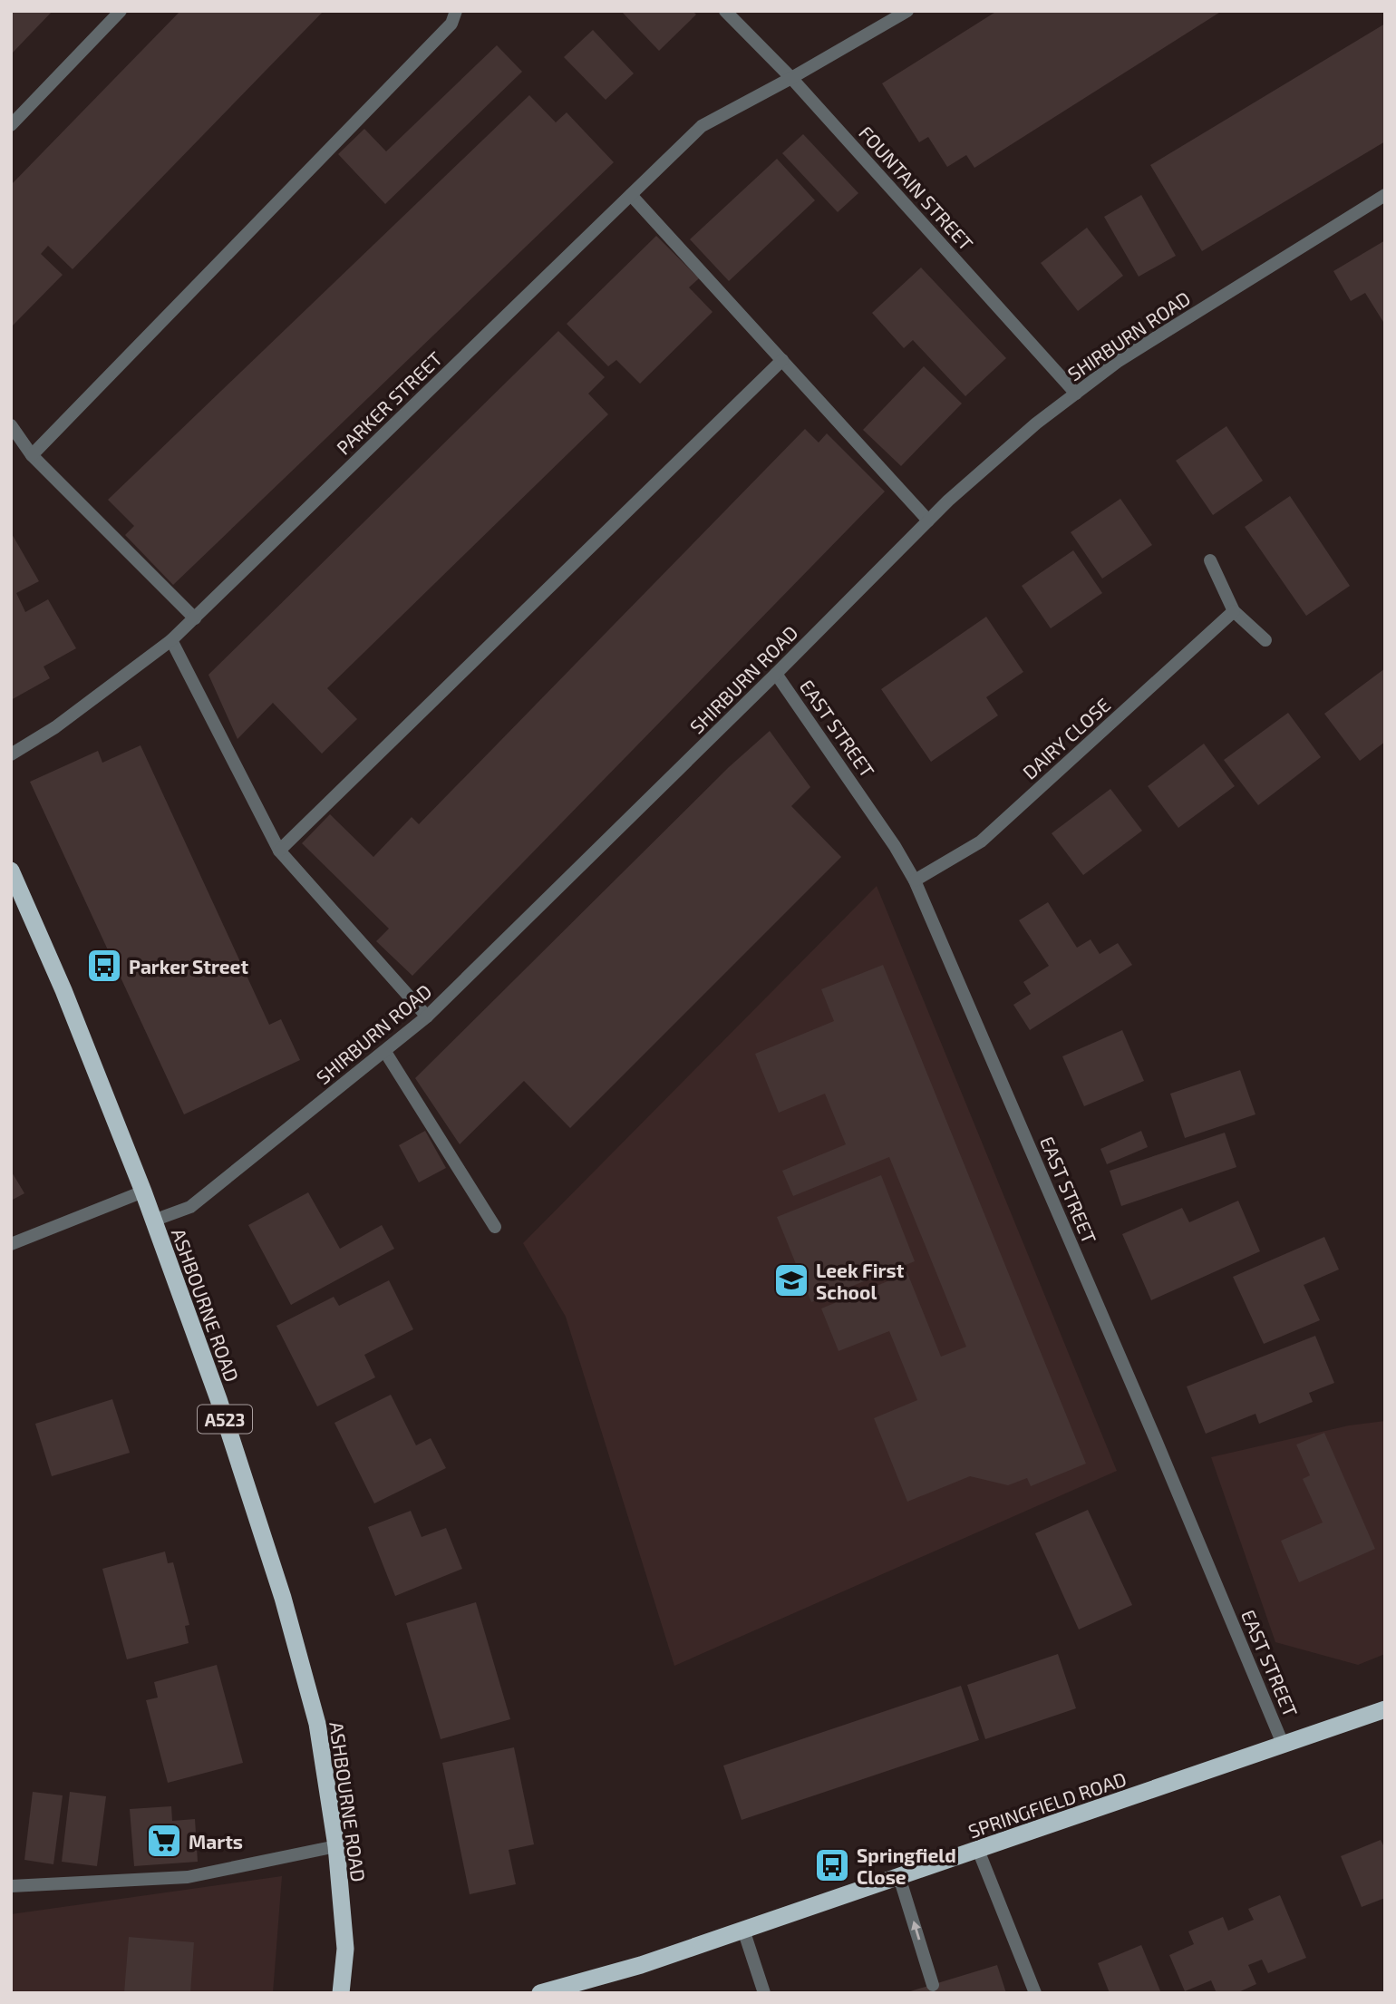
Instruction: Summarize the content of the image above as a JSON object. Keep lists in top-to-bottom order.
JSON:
{
  "streets": {
    "highway": ["ASHBOURNE ROAD", "A523", "SPRINGFIELD ROAD"],
    "street": [
      "FOUNTAIN STREET",
      "SHIRBURN ROAD",
      "PARKER STREET",
      "EAST STREET",
      "DAIRY CLOSE"
    ]
  },
  "crossings": [
    ["FOUNTAIN STREET", "SHIRBURN ROAD"],
    ["FOUNTAIN STREET", "PARKER STREET"],
    ["SHIRBURN ROAD", "EAST STREET"],
    ["SHIRBURN ROAD", "ASHBOURNE ROAD"],
    ["EAST STREET", "DAIRY CLOSE"],
    ["EAST STREET", "SPRINGFIELD ROAD"]
  ],
  "places": {
    "bus stop": ["Parker Street", "Springfield Close"],
    "school or university": ["Leek First School"],
    "supermarket": ["Marts"]
  }
}
